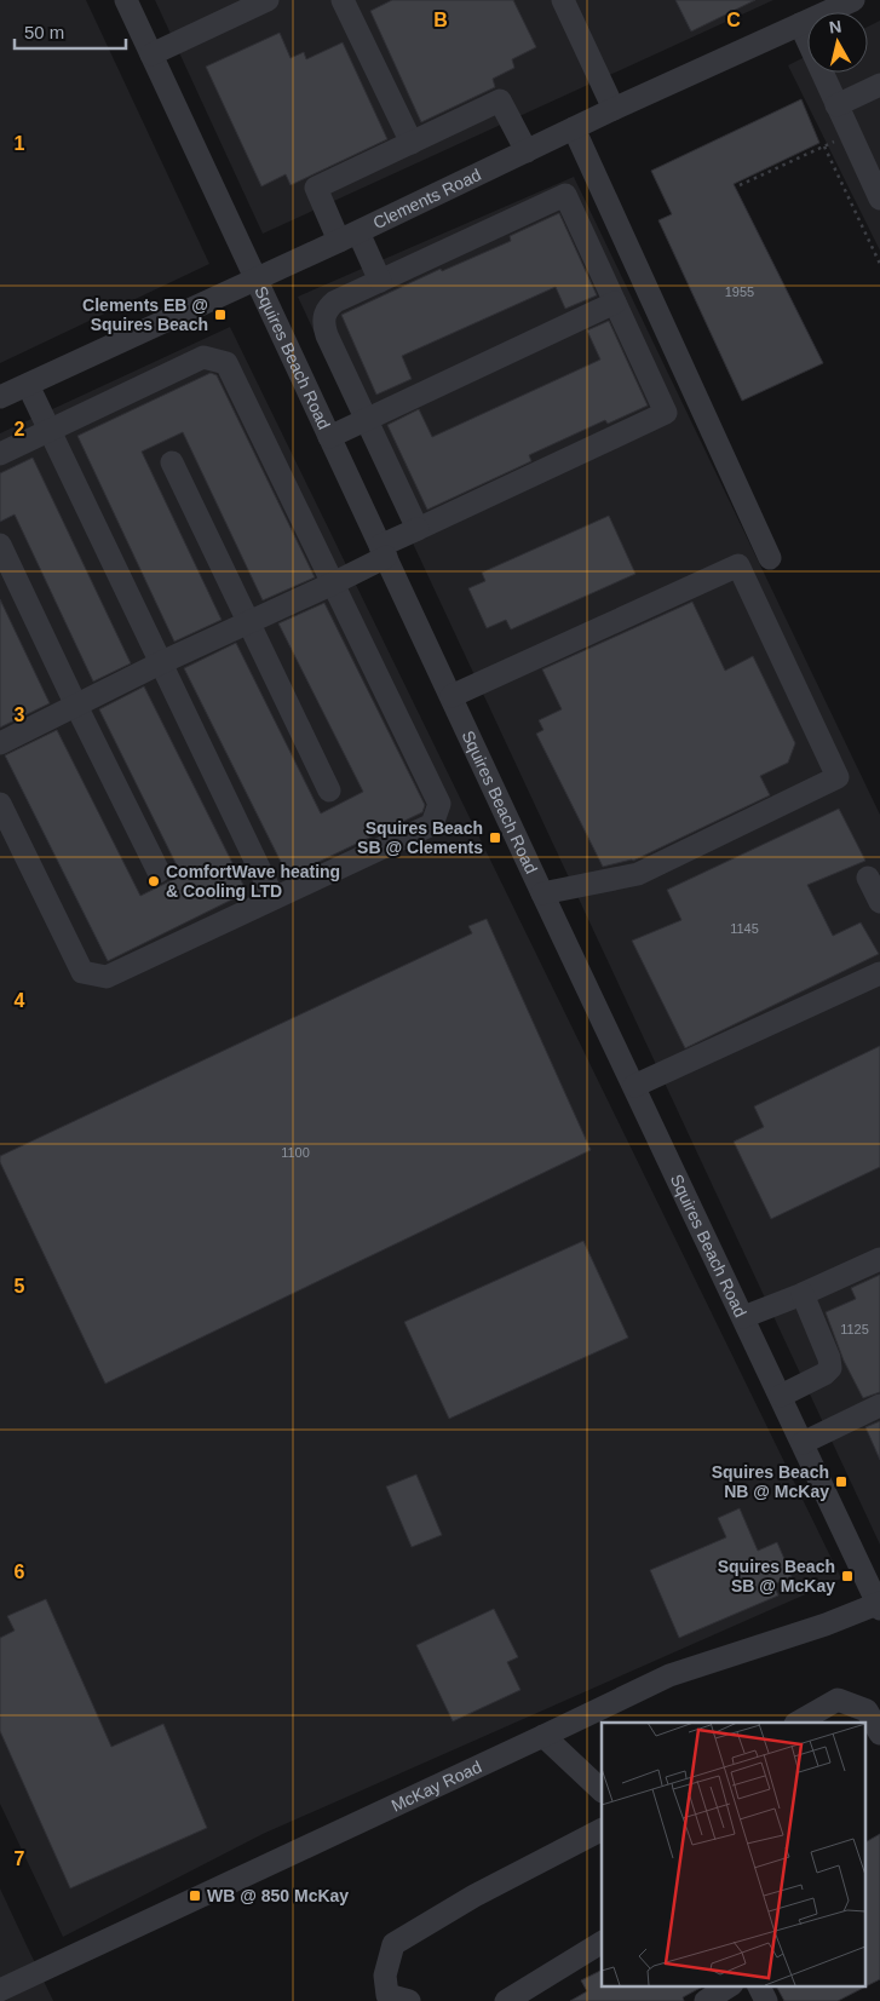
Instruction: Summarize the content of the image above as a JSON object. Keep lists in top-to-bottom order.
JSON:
{
  "streets": {
    "street": ["Clements Road", "Squires Beach Road", "McKay Road"]
  },
  "crossings": [
    ["Clements Road", "Squires Beach Road"],
    ["Squires Beach Road", "McKay Road"]
  ],
  "places": {
    "transit": [
      "Clements EB @ Squires Beach",
      "Squires Beach SB @ Clements",
      "Squires Beach NB @ McKay",
      "Squires Beach SB @ McKay",
      "WB @ 850 McKay"
    ],
    "other": ["ComfortWave heating & Cooling LTD"]
  },
  "house_numbers": [
    "1955",
    "1145",
    "1100",
    "1125"
  ],
  "scale_bar": "50 m",
  "north": "top",
  "grid": {
    "columns": ["B", "C"],
    "rows": [
      "1",
      "2",
      "3",
      "4",
      "5",
      "6",
      "7"
    ]
  }
}
